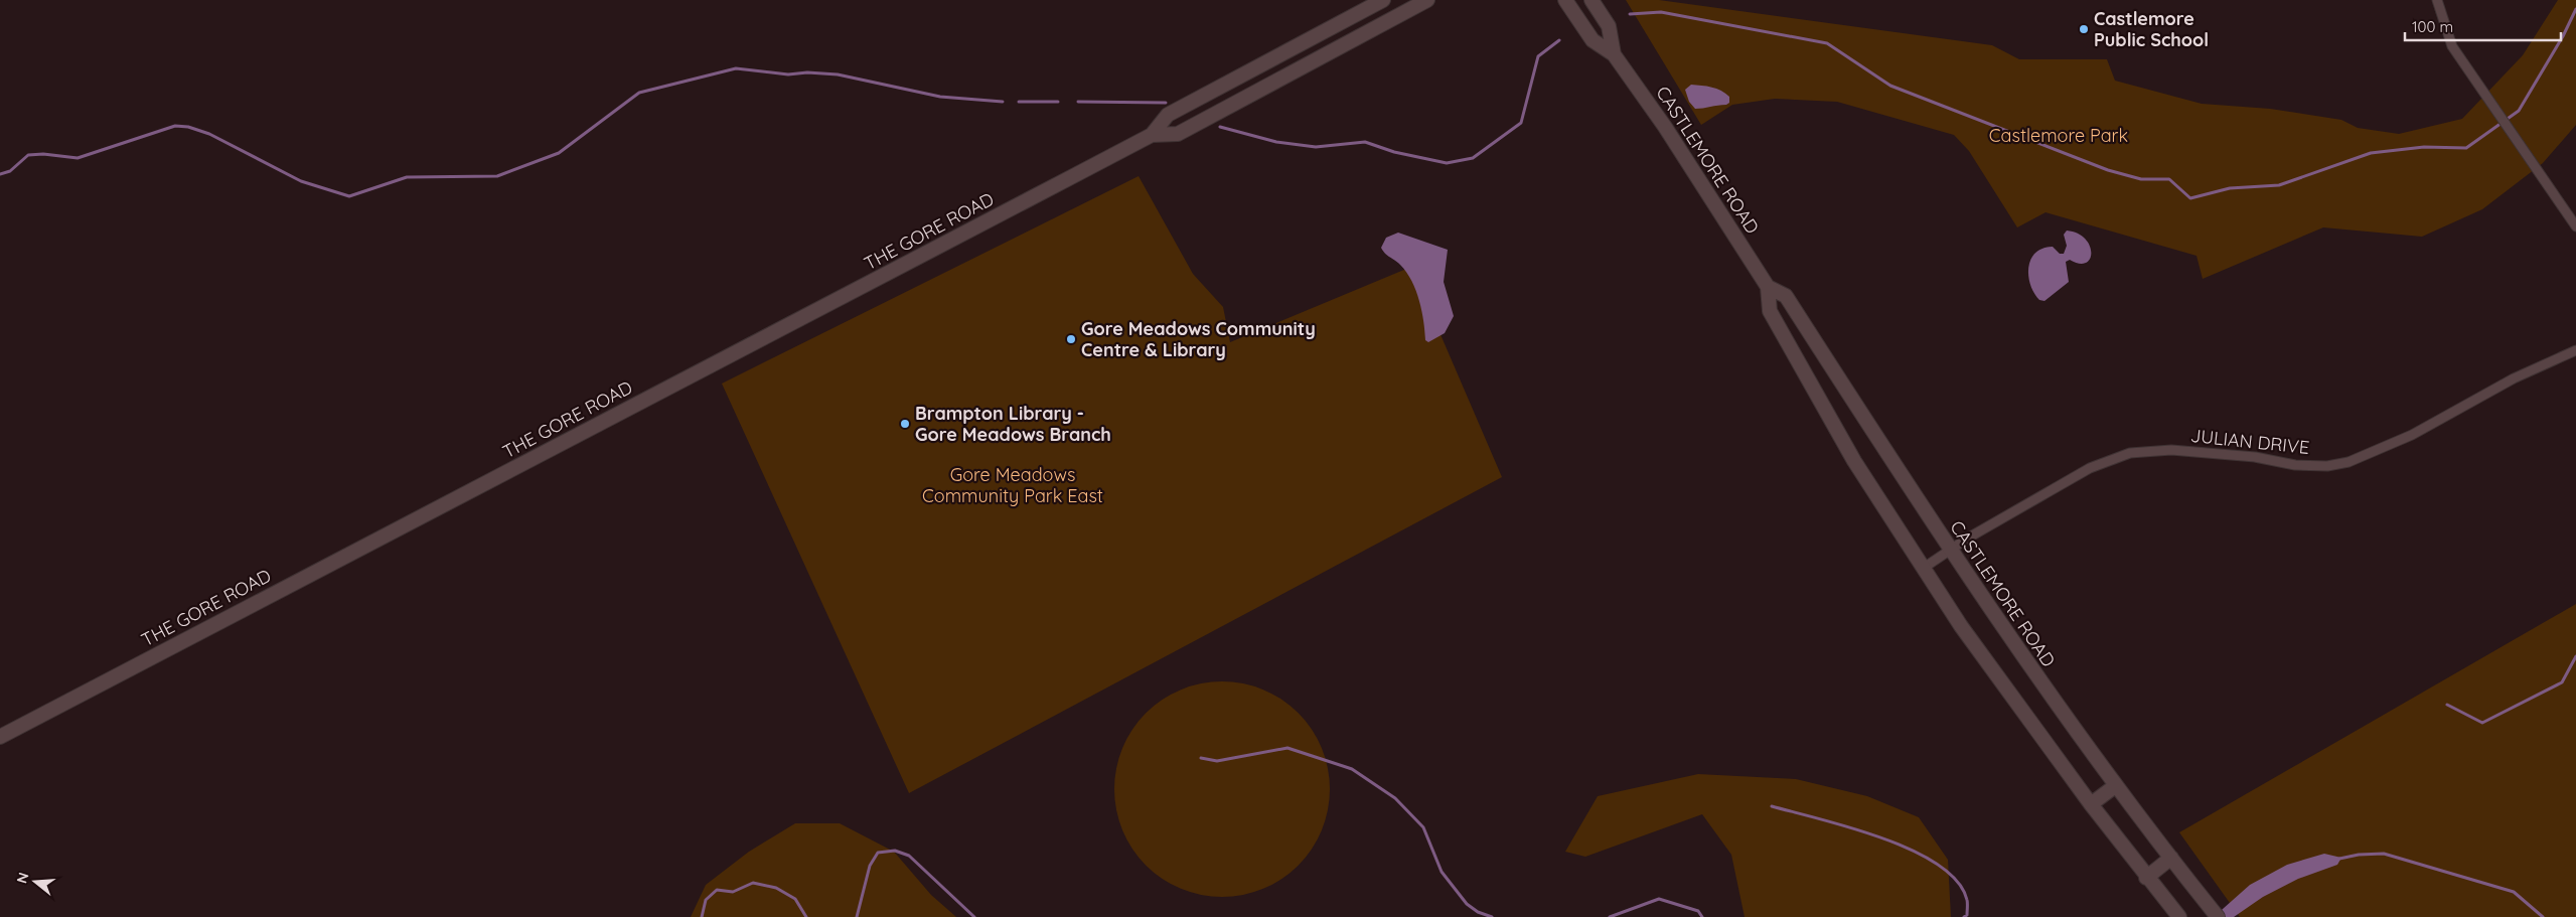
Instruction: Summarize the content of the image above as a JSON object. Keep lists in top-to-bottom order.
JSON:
{
  "streets": {
    "main road": ["CASTLEMORE ROAD", "THE GORE ROAD"],
    "street": ["JULIAN DRIVE"]
  },
  "crossings": [
    ["CASTLEMORE ROAD", "JULIAN DRIVE"]
  ],
  "parks": ["Castlemore Park", "Gore Meadows Community Park East"],
  "places": ["Castlemore Public School", "Gore Meadows Community Centre & Library", "Brampton Library - Gore Meadows Branch"],
  "scale_bar": "100 m",
  "north": "left"
}
